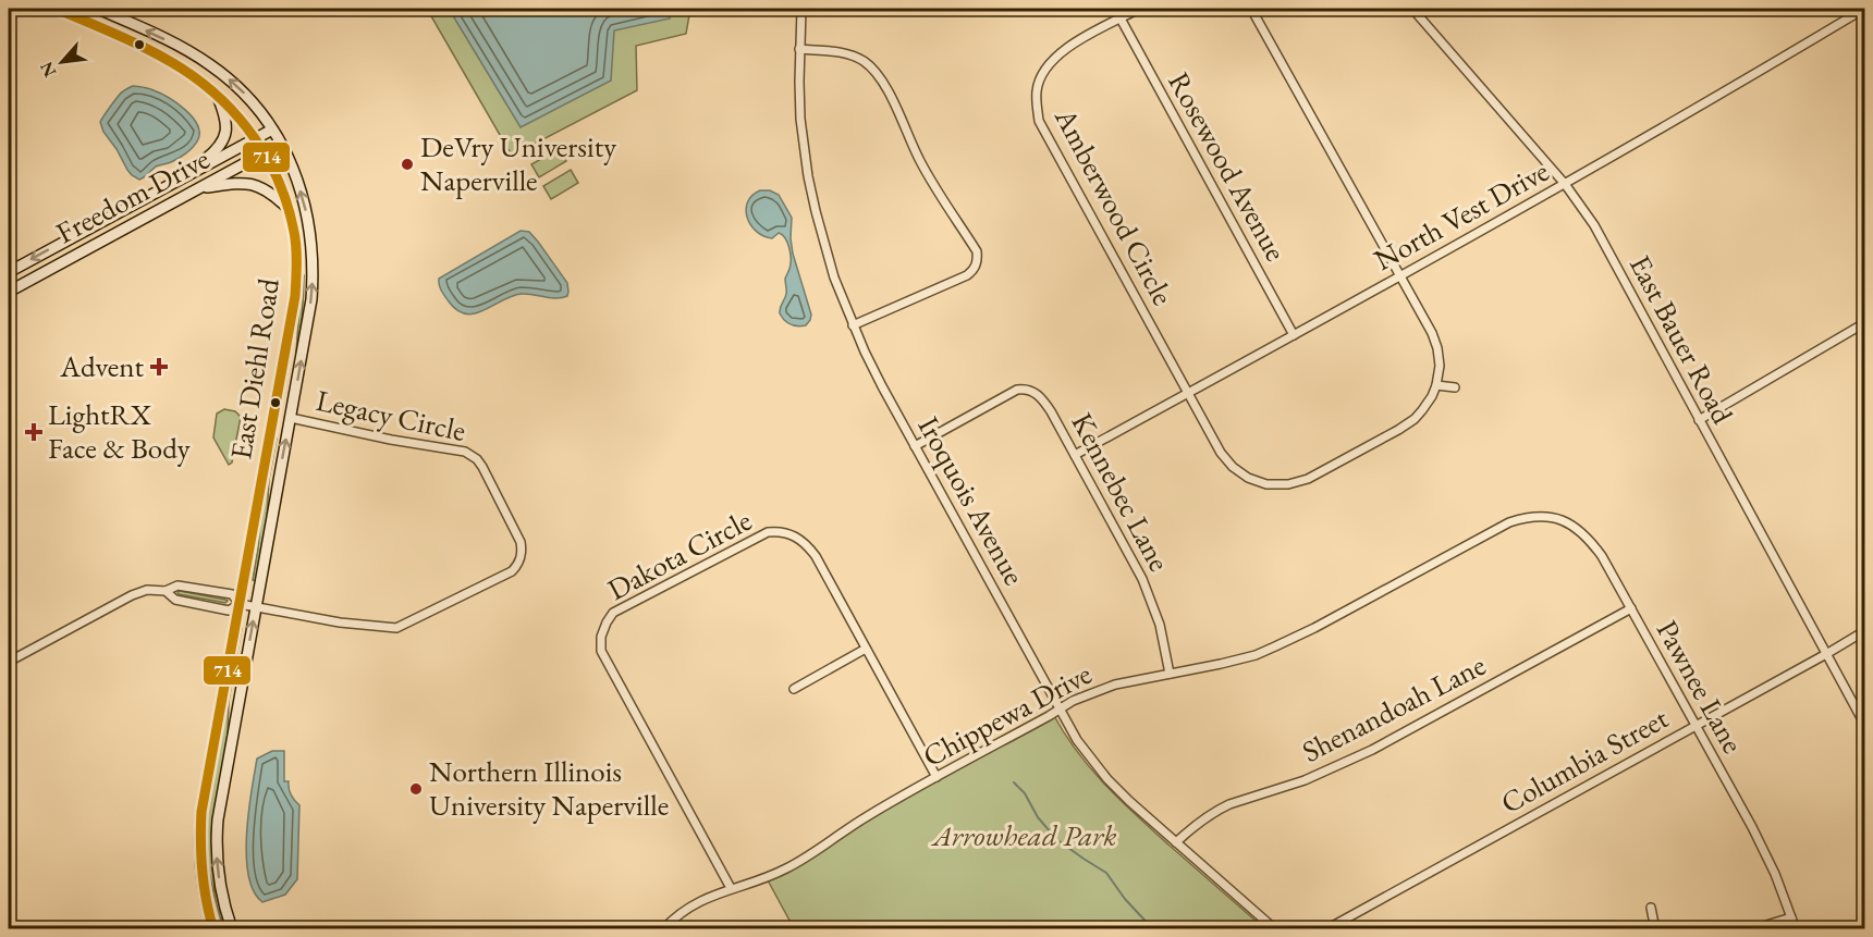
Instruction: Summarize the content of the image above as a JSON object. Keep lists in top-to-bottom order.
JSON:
{
  "streets": {
    "street": [
      "Rosewood Avenue",
      "Freedom Drive",
      "Amberwood Circle",
      "North Vest Drive",
      "East Bauer Road",
      "East Diehl Road",
      "Legacy Circle",
      "Kennebec Lane",
      "Iroquois Avenue",
      "Dakota Circle",
      "Pawnee Lane",
      "Shenandoah Lane",
      "Chippewa Drive",
      "Columbia Street"
    ]
  },
  "crossings": [
    ["Rosewood Avenue", "Amberwood Circle"],
    ["Rosewood Avenue", "North Vest Drive"],
    ["Freedom Drive", "East Diehl Road"],
    ["Amberwood Circle", "North Vest Drive"],
    ["North Vest Drive", "East Bauer Road"],
    ["North Vest Drive", "Kennebec Lane"],
    ["East Bauer Road", "Columbia Street"],
    ["East Diehl Road", "Legacy Circle"],
    ["Kennebec Lane", "Iroquois Avenue"],
    ["Kennebec Lane", "Chippewa Drive"],
    ["Iroquois Avenue", "Shenandoah Lane"],
    ["Iroquois Avenue", "Chippewa Drive"],
    ["Dakota Circle", "Chippewa Drive"],
    ["Pawnee Lane", "Shenandoah Lane"],
    ["Pawnee Lane", "Chippewa Drive"],
    ["Pawnee Lane", "Columbia Street"]
  ],
  "parks": ["Arrowhead Park"],
  "places": {
    "other": ["DeVry University Naperville", "Northern Illinois University Naperville"],
    "health": ["Advent", "LightRX Face & Body"]
  },
  "lines": ["transit line 714"],
  "north": "bottom left"
}
